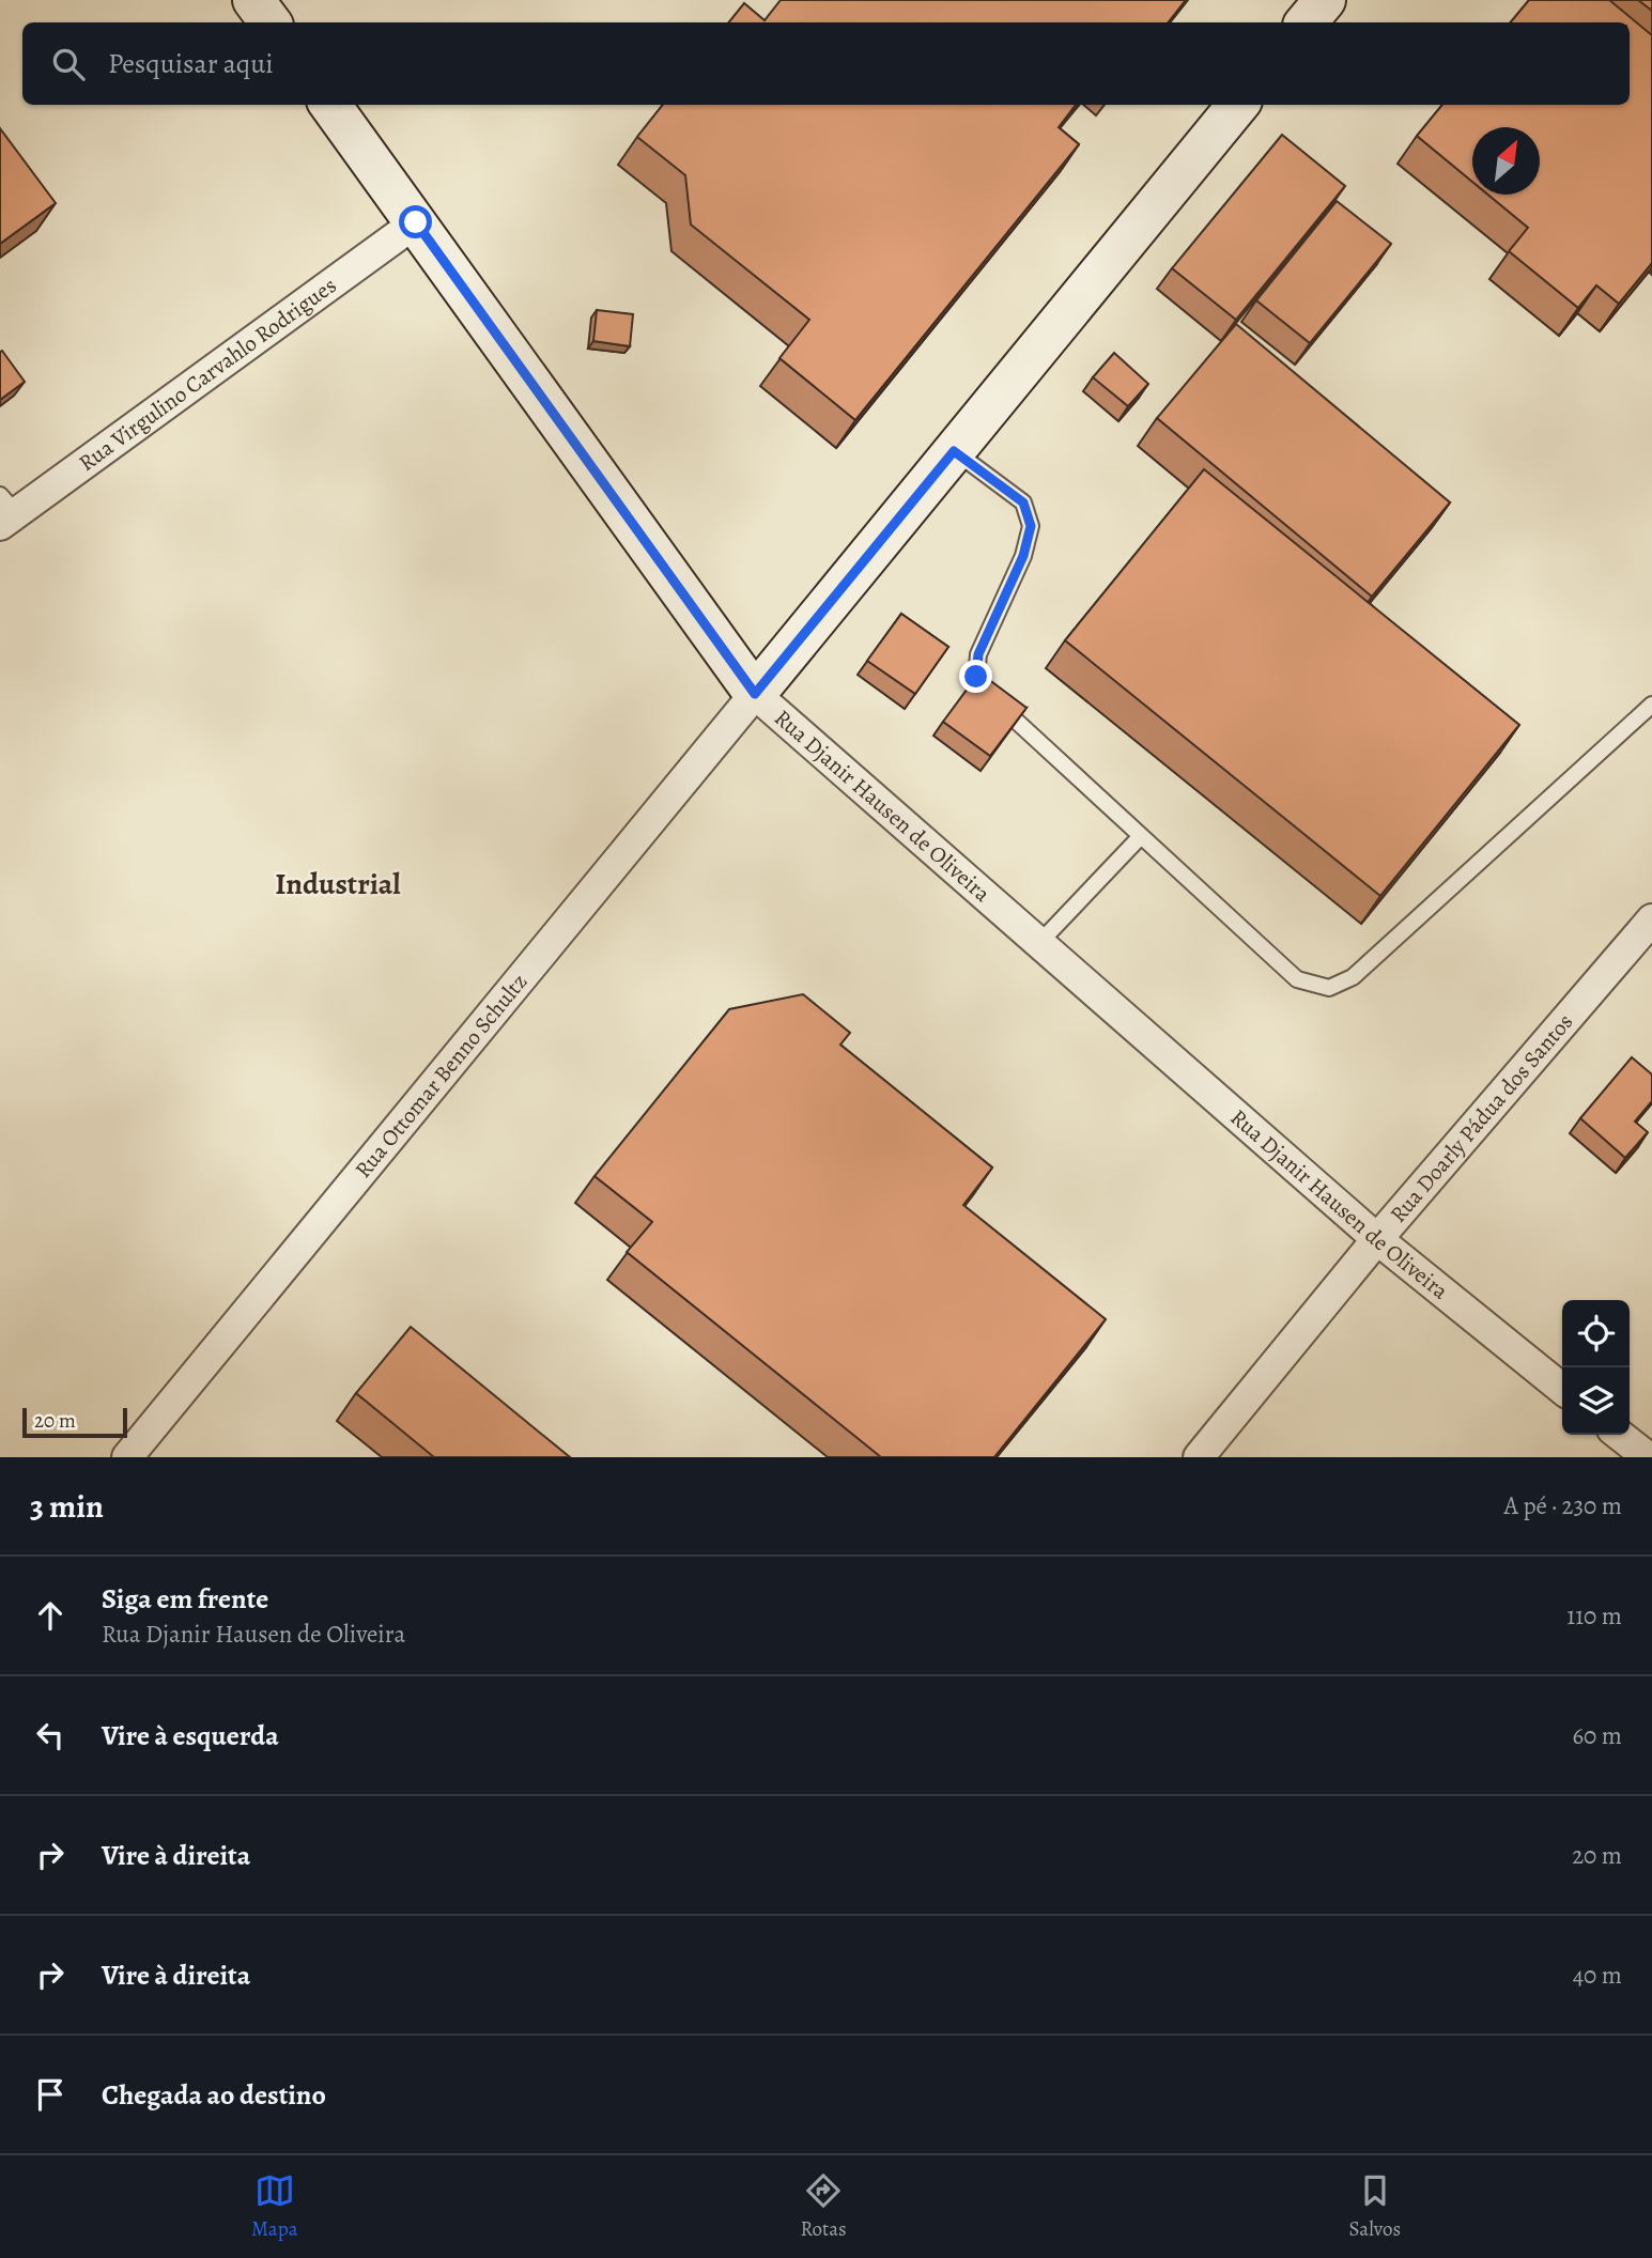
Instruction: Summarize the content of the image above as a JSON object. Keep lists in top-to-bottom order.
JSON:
{
  "streets": {
    "street": [
      "Rua Virgulino Carvahlo Rodrigues",
      "Rua Djanir Hausen de Oliveira",
      "Rua Ottomar Benno Schultz",
      "Rua Doarly Pádua dos Santos"
    ]
  },
  "crossings": [
    ["Rua Virgulino Carvahlo Rodrigues", "Rua Djanir Hausen de Oliveira"],
    ["Rua Djanir Hausen de Oliveira", "Rua Ottomar Benno Schultz"],
    ["Rua Djanir Hausen de Oliveira", "Rua Doarly Pádua dos Santos"]
  ],
  "districts": ["Industrial"],
  "scale_bar": "20 m",
  "north": "top right",
  "page": {
    "search": "Pesquisar aqui",
    "scale": "20 m",
    "heading": ["3 min", "A pé · 230 m"],
    "list": [
      ["Siga em frente", "Rua Djanir Hausen de Oliveira", "110 m"],
      ["Vire à esquerda", "60 m"],
      ["Vire à direita", "20 m"],
      ["Vire à direita", "40 m"],
      "Chegada ao destino"
    ],
    "nav": ["Mapa", "Rotas", "Salvos"]
  }
}
